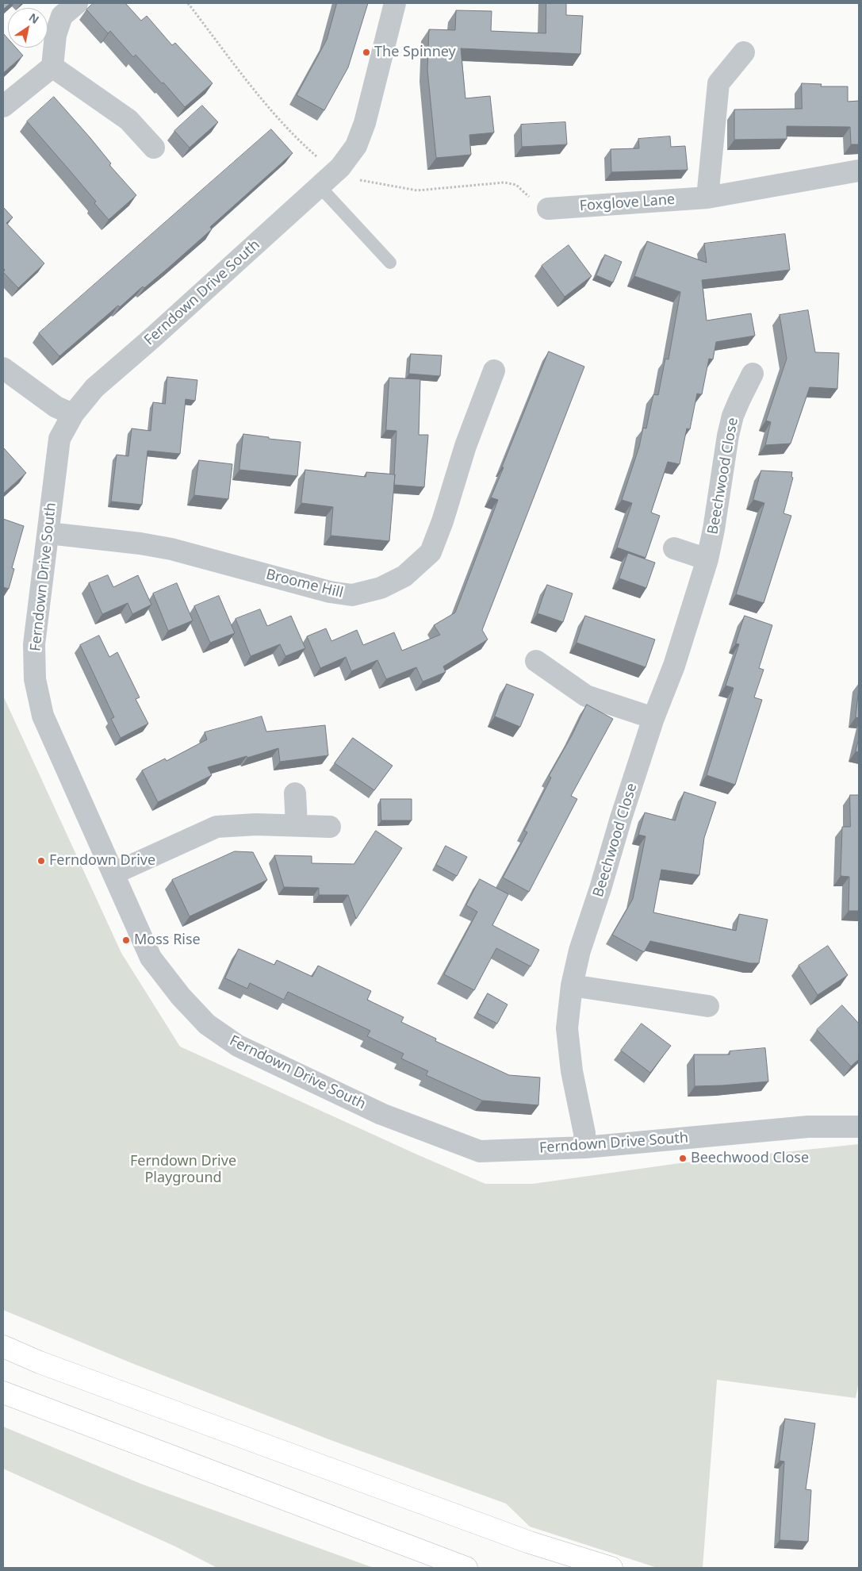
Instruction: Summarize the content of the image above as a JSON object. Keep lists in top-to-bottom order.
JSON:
{
  "streets": {
    "street": [
      "Foxglove Lane",
      "Ferndown Drive South",
      "Beechwood Close",
      "Broome Hill"
    ]
  },
  "crossings": [
    ["Ferndown Drive South", "Beechwood Close"],
    ["Ferndown Drive South", "Broome Hill"]
  ],
  "parks": ["Ferndown Drive Playground"],
  "places": [
    "The Spinney",
    "Ferndown Drive",
    "Moss Rise",
    "Beechwood Close"
  ],
  "north": "top right"
}
